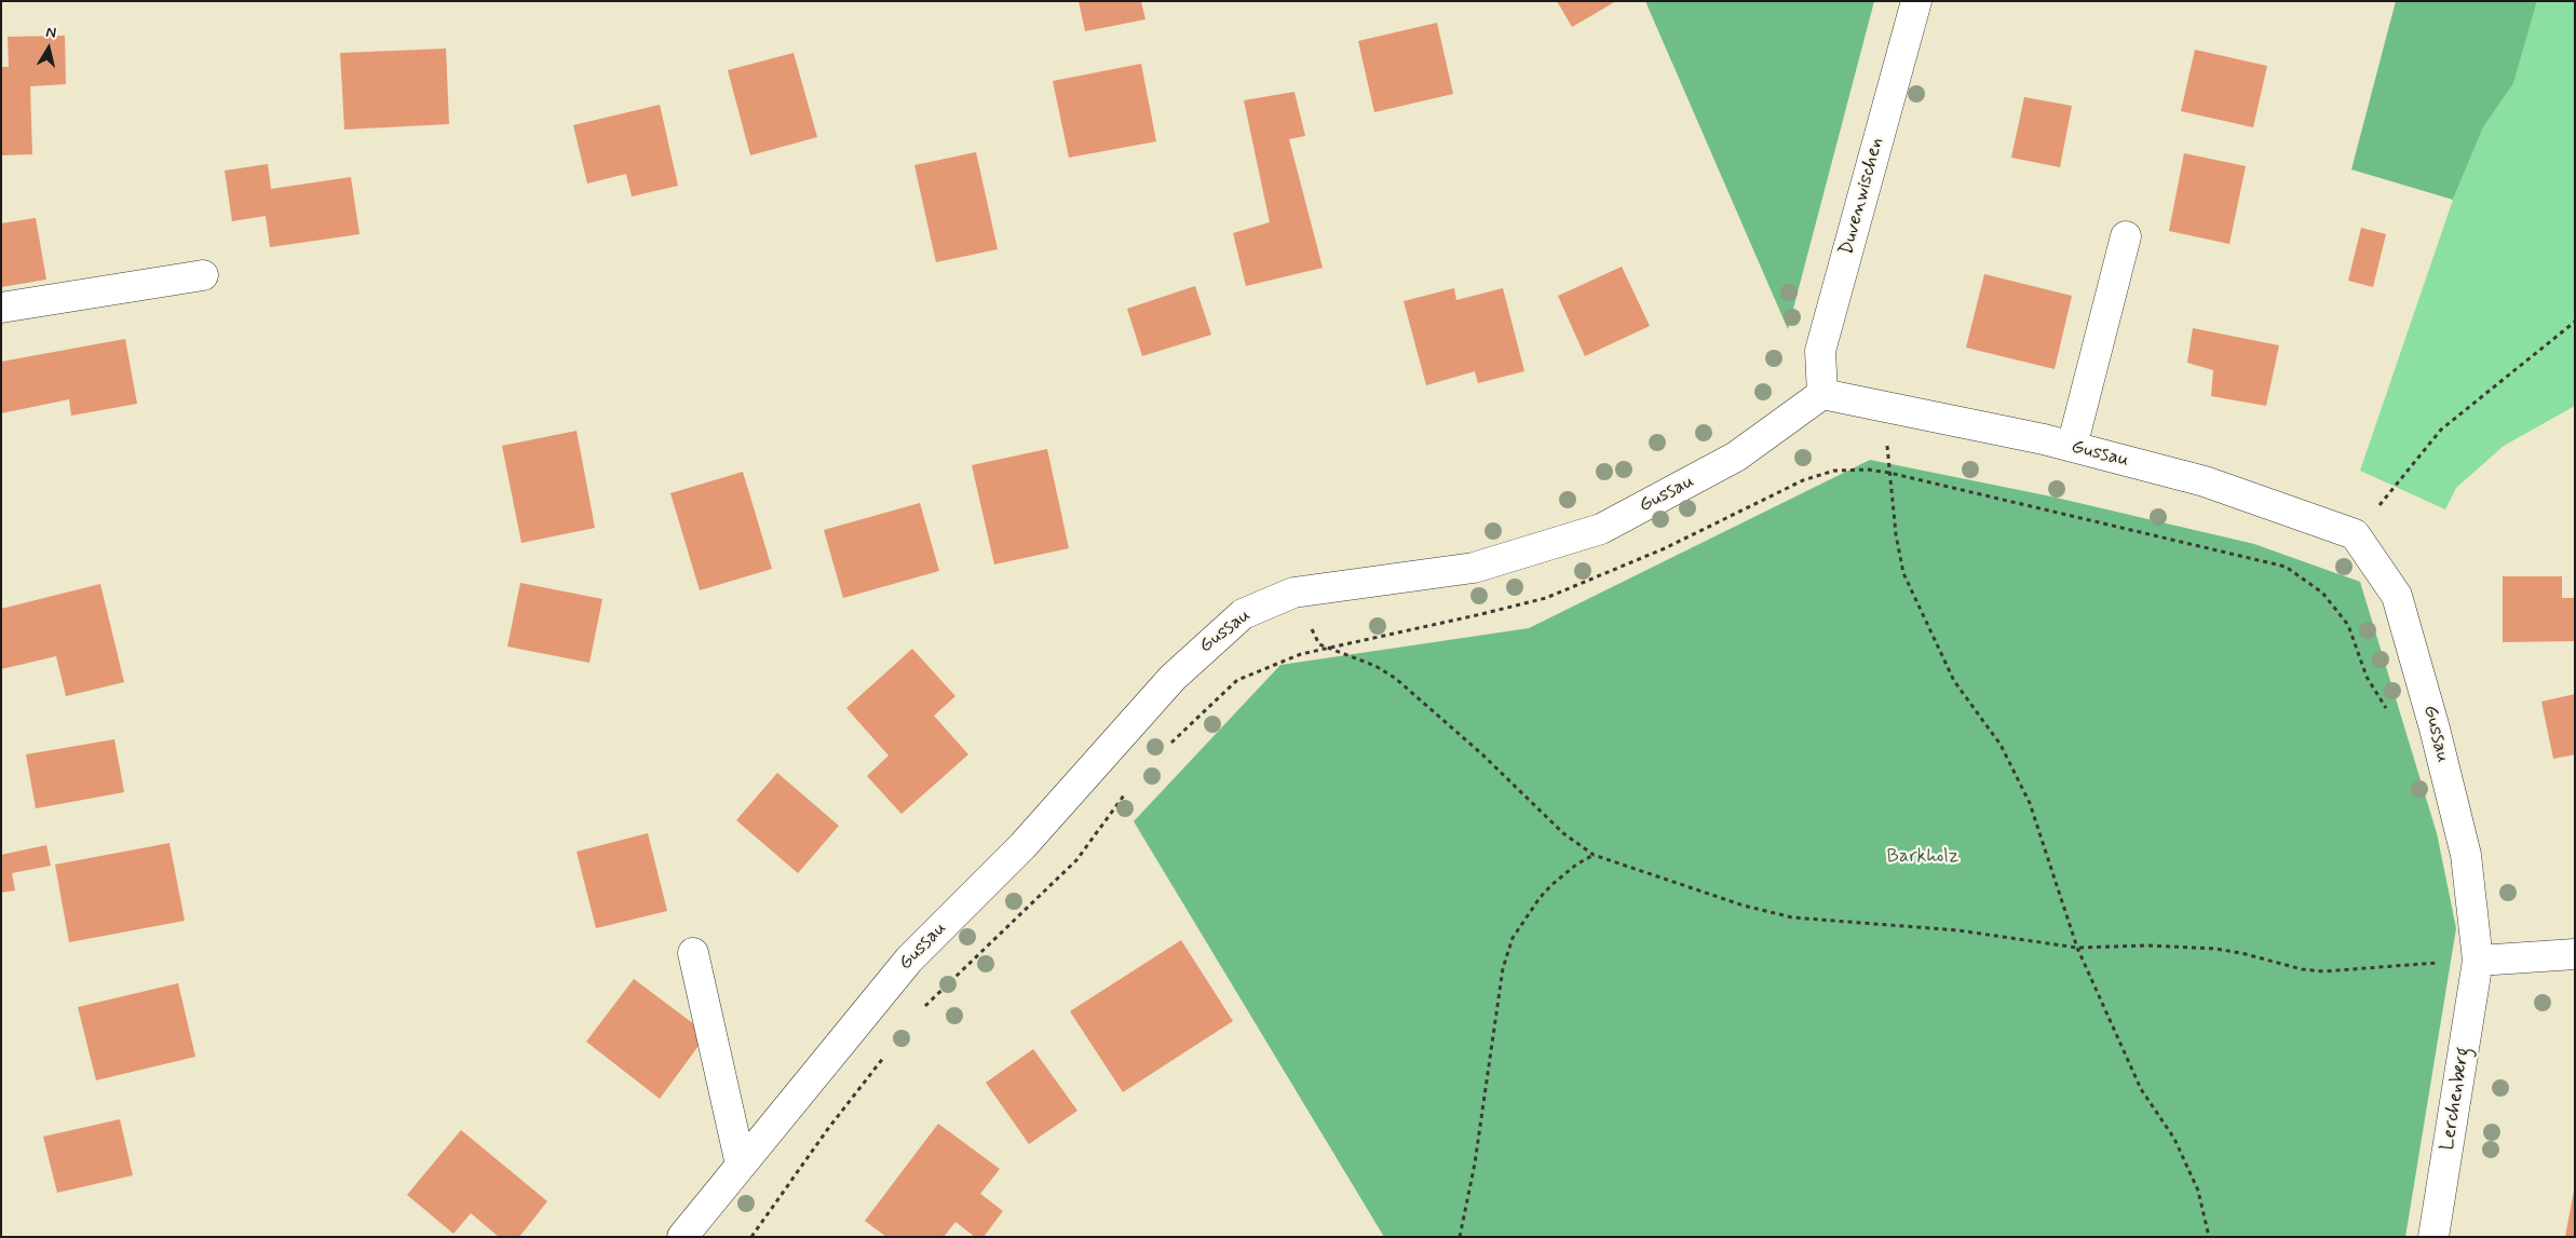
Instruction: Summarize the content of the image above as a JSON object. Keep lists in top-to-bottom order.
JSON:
{
  "streets": {
    "street": ["Duvenwischen", "Gussau", "Lerchenberg"]
  },
  "crossings": [
    ["Duvenwischen", "Gussau"],
    ["Gussau", "Lerchenberg"]
  ],
  "parks": ["Barkholz"],
  "north": "top"
}
